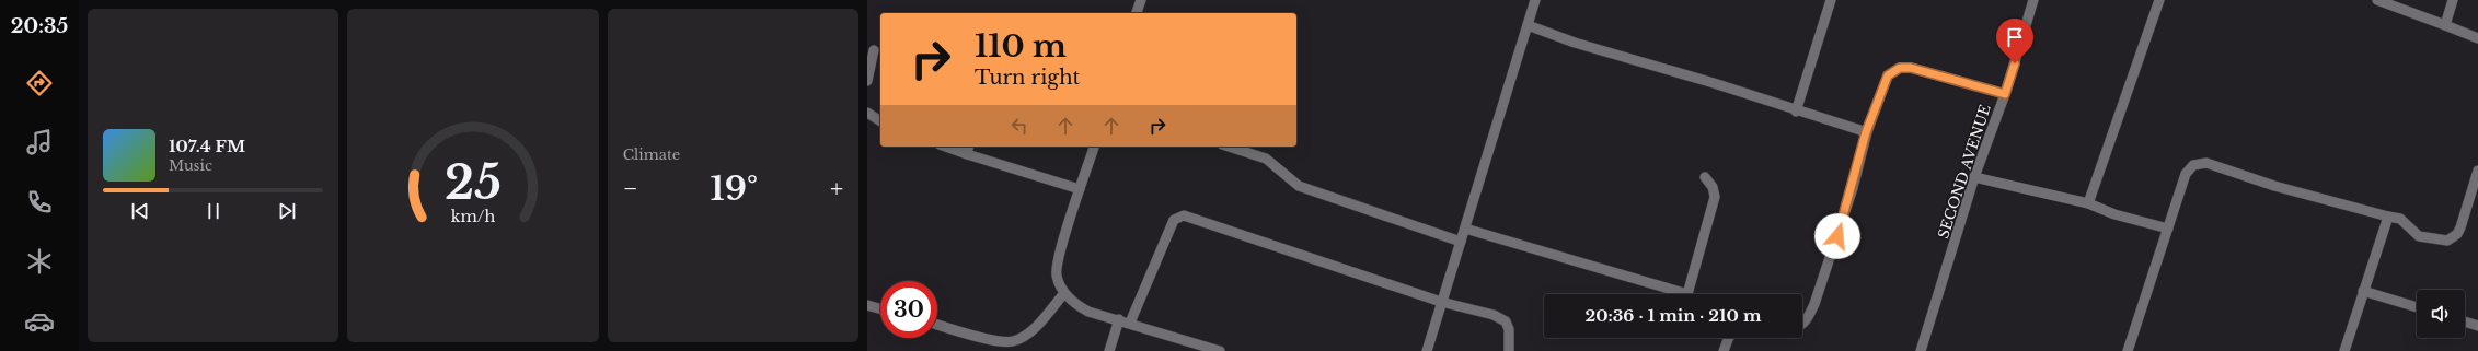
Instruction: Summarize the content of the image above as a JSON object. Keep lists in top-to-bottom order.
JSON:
{
  "streets": {
    "street": ["SECOND AVENUE"]
  },
  "page": {
    "tabs": "20:35",
    "tile": "Climate",
    "turn": ["110 m", "Turn right"],
    "song": ["107.4 FM", "Music"],
    "heat": ["−", "19°", "+"],
    "limit": "30",
    "trip": "20:36 · 1 min · 210 m",
    "gauge": ["25", "km/h"]
  }
}
